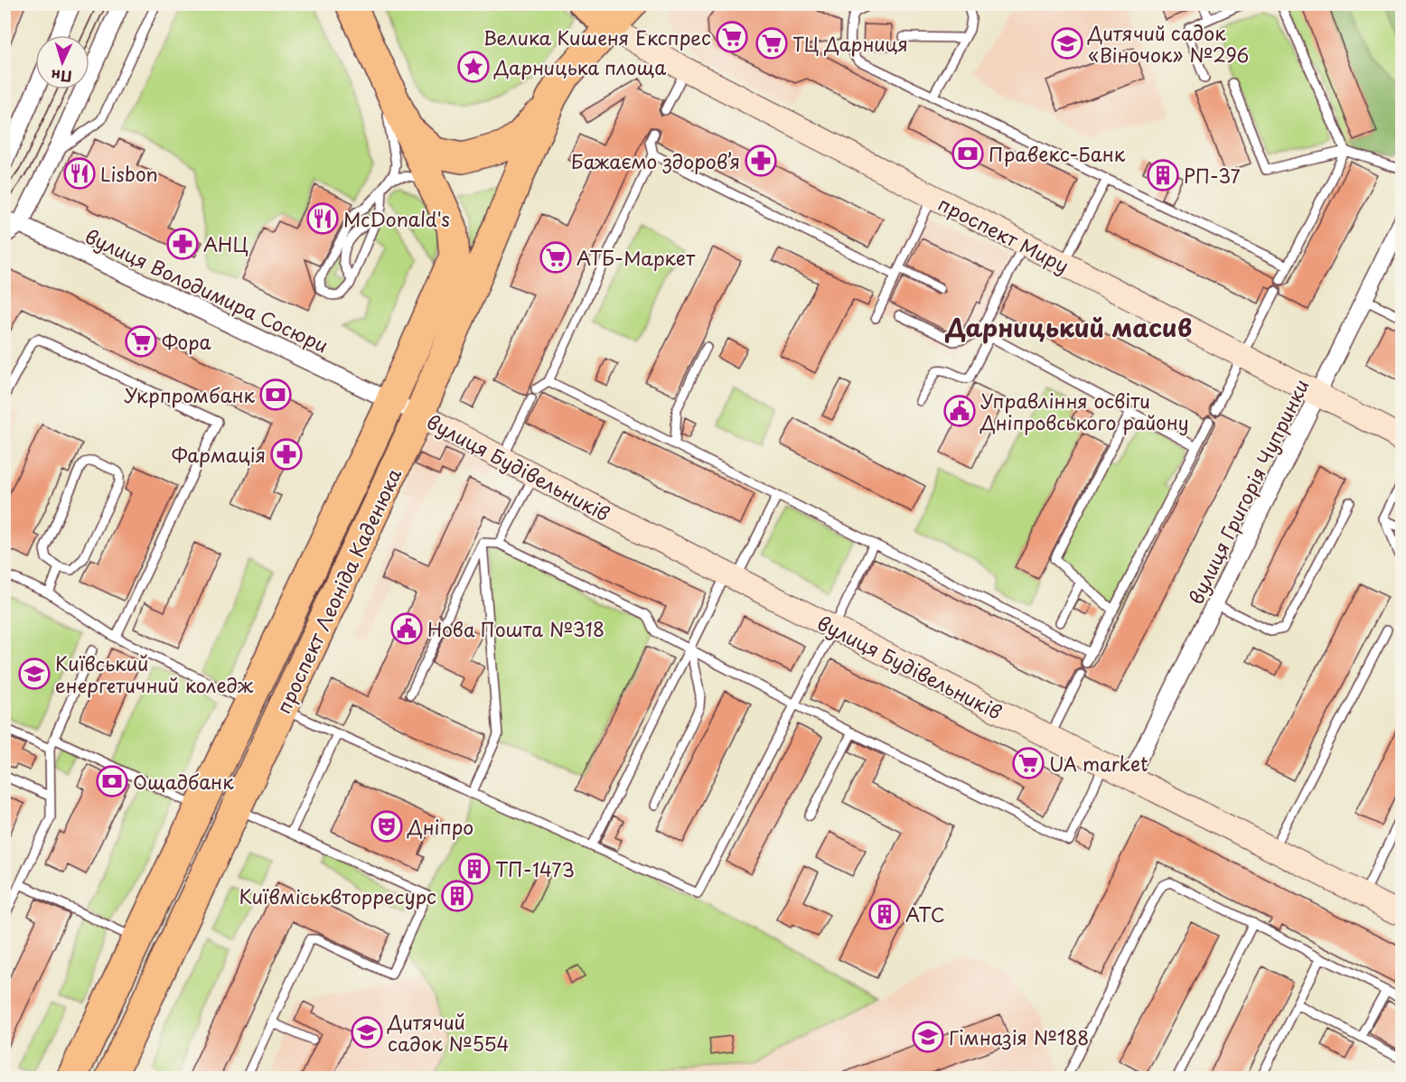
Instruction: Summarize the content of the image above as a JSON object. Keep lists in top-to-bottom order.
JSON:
{
  "streets": {
    "highway": ["проспект Леоніда Каденюка"],
    "street": [
      "проспект Миру",
      "вулиця Володимира Сосюри",
      "вулиця Будівельників",
      "вулиця Григорія Чупринки"
    ]
  },
  "crossings": [
    ["проспект Миру", "вулиця Григорія Чупринки"],
    ["вулиця Володимира Сосюри", "вулиця Будівельників"],
    ["вулиця Володимира Сосюри", "проспект Леоніда Каденюка"],
    ["вулиця Будівельників", "вулиця Григорія Чупринки"],
    ["вулиця Будівельників", "проспект Леоніда Каденюка"]
  ],
  "districts": ["Дарницький масив"],
  "places": {
    "supermarket": [
      "Велика Кишеня Експрес",
      "ТЦ Дарниця",
      "АТБ-Маркет",
      "Фора",
      "UA market"
    ],
    "school or university": [
      "Дитячий садок «Віночок» №296",
      "Київський енергетичний коледж",
      "Дитячий садок №554",
      "Гімназія №188"
    ],
    "place": ["Дарницька площа"],
    "bank": ["Правекс-Банк", "Укрпромбанк", "Ощадбанк"],
    "pharmacy": ["Бажаємо здоровʼя", "АНЦ", "Фармація"],
    "restaurant": ["Lisbon", "McDonald's"],
    "building": [
      "РП-37",
      "ТП-1473",
      "Київміськвторресурс",
      "АТС"
    ],
    "public building": ["Управління освіти Дніпровського району", "Нова Пошта №318"],
    "theatre": ["Дніпро"]
  },
  "north": "bottom"
}
